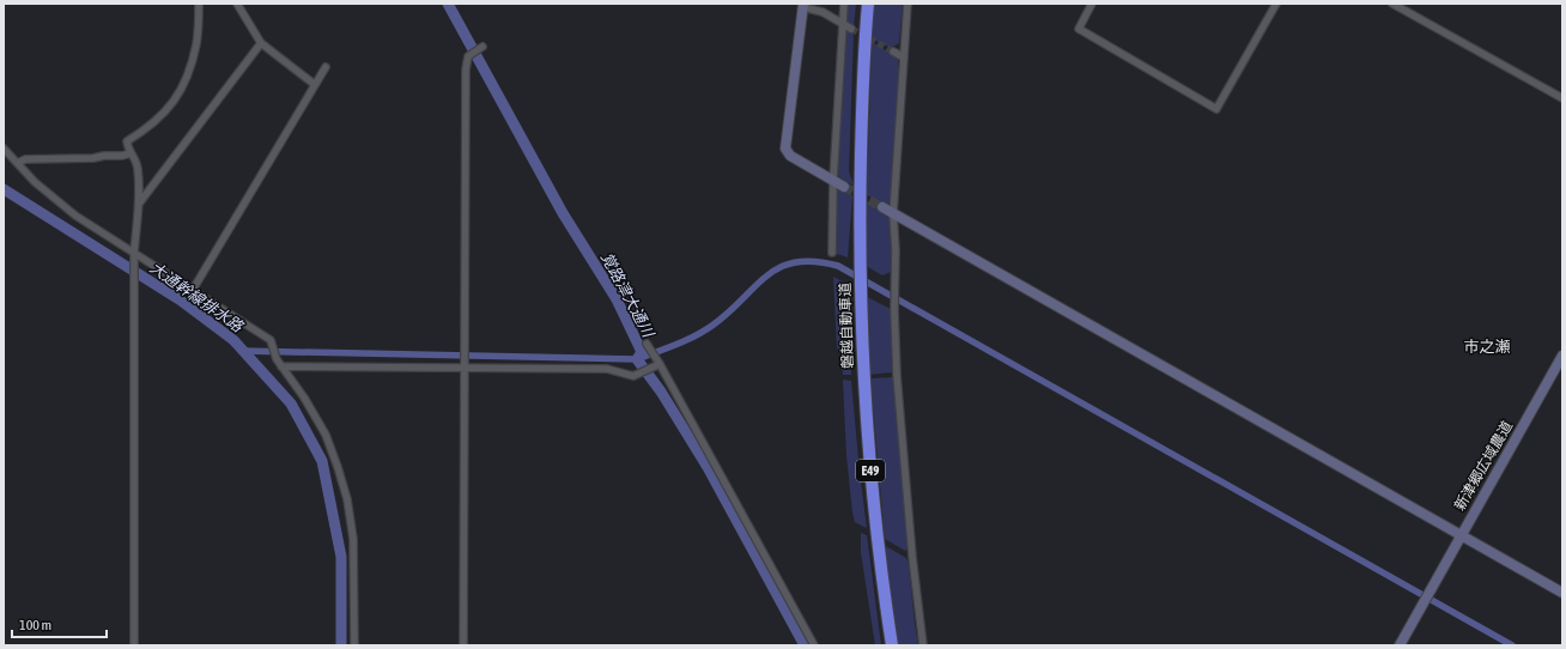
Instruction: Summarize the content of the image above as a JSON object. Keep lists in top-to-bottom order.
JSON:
{
  "streets": {
    "highway": ["磐越自動車道", "E49"],
    "street": ["新津郷広域農道"]
  },
  "districts": ["市之瀬"],
  "water": ["覚路津大通川", "大通幹線排水路"],
  "scale_bar": "100 m"
}
